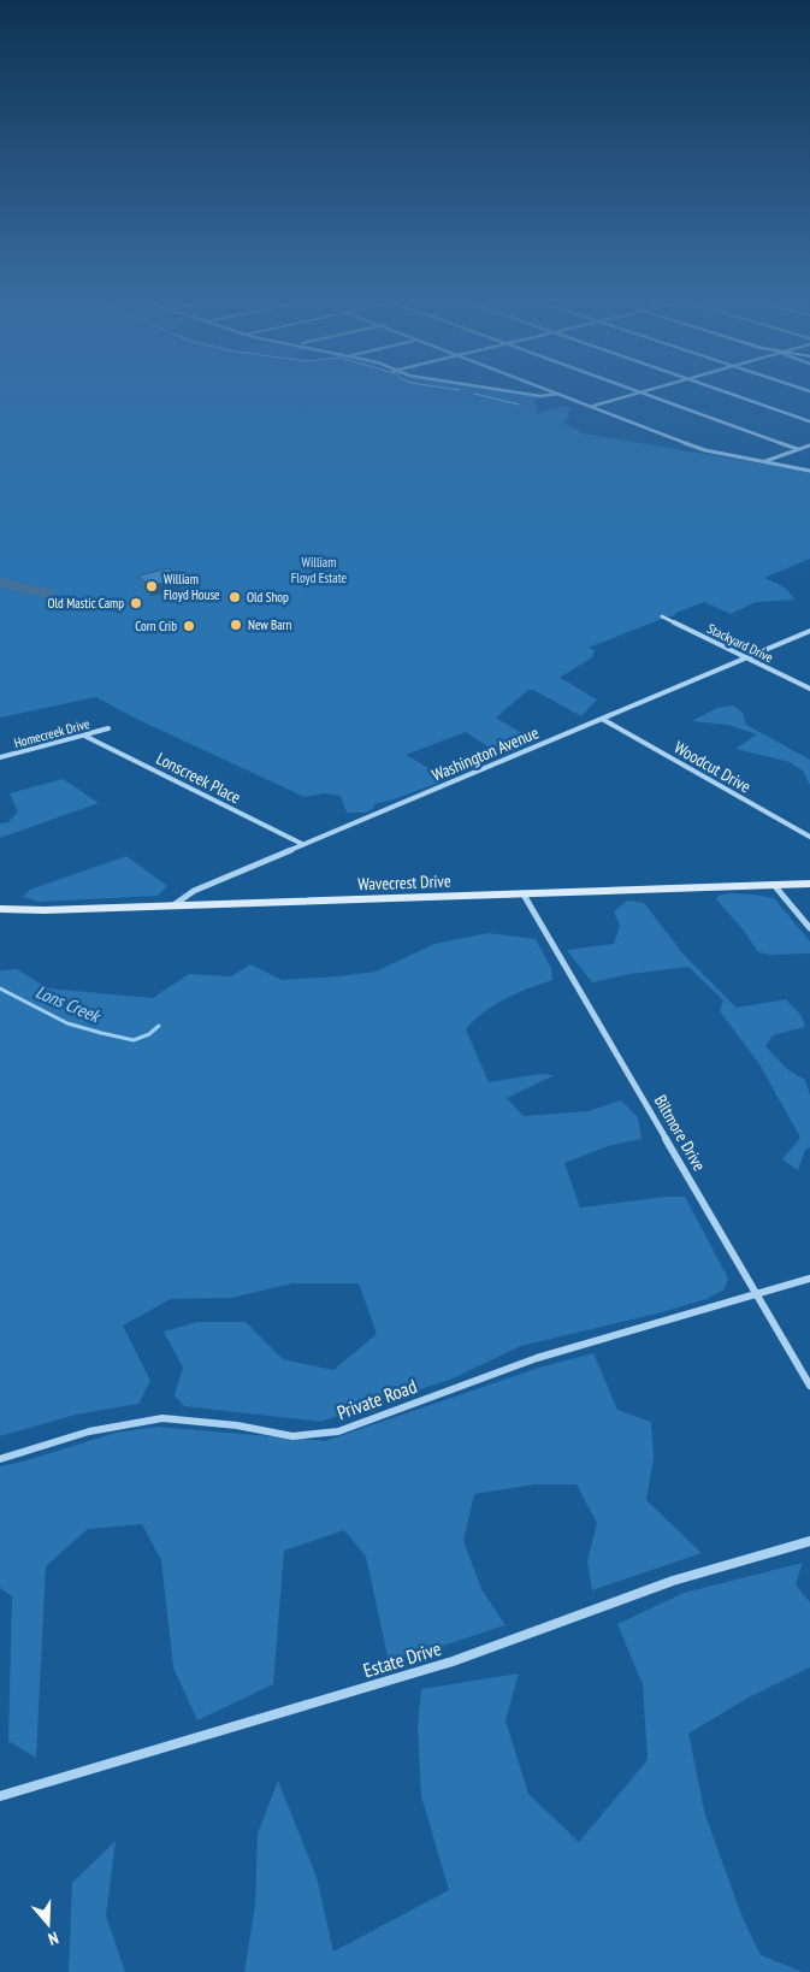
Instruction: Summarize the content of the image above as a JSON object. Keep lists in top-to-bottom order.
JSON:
{
  "streets": {
    "street": [
      "Stackyard Drive",
      "Homecreek Drive",
      "Washington Avenue",
      "Woodcut Drive",
      "Lonscreek Place",
      "Wavecrest Drive",
      "Biltmore Drive",
      "Private Road",
      "Estate Drive"
    ]
  },
  "crossings": [
    ["Stackyard Drive", "Washington Avenue"],
    ["Homecreek Drive", "Lonscreek Place"],
    ["Washington Avenue", "Woodcut Drive"],
    ["Washington Avenue", "Lonscreek Place"],
    ["Washington Avenue", "Wavecrest Drive"],
    ["Wavecrest Drive", "Biltmore Drive"],
    ["Biltmore Drive", "Private Road"]
  ],
  "water": ["Lons Creek"],
  "parks": ["William Floyd Estate"],
  "places": [
    "William Floyd House",
    "Old Shop",
    "Old Mastic Camp",
    "New Barn",
    "Corn Crib"
  ],
  "north": "bottom"
}
